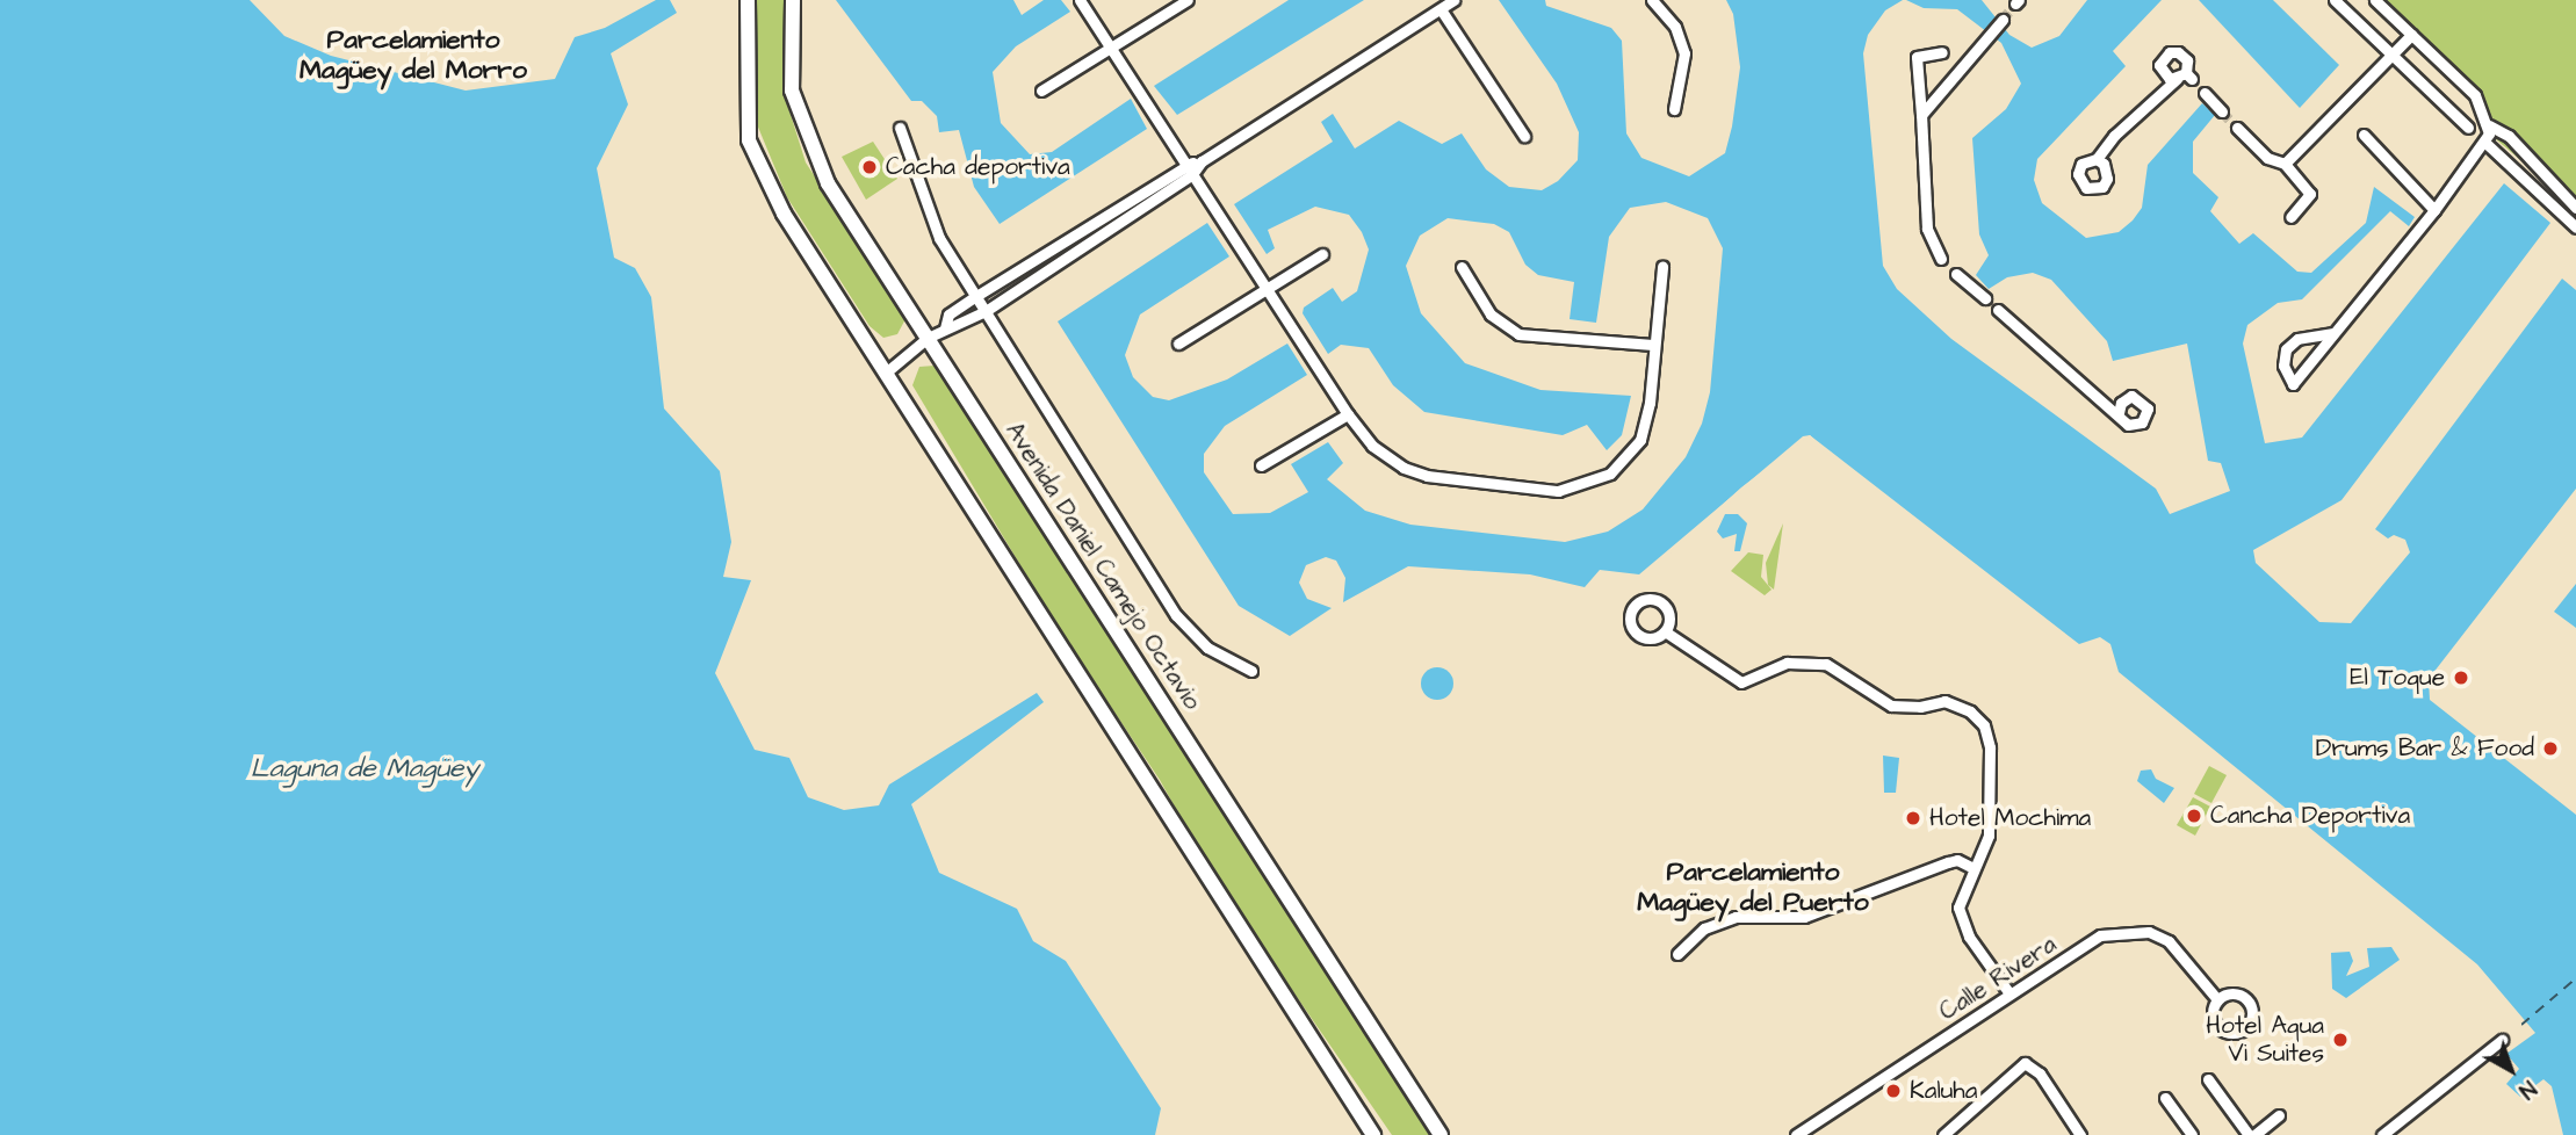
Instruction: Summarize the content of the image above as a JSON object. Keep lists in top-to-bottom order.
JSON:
{
  "streets": {
    "main road": ["Avenida Daniel Camejo Octavio"],
    "street": ["Calle Rivera"]
  },
  "districts": ["Parcelamiento Magüey del Morro", "Parcelamiento Magüey del Puerto"],
  "water": ["Laguna de Magüey"],
  "places": [
    "Cacha deportiva",
    "El Toque",
    "Drums Bar & Food",
    "Cancha Deportiva",
    "Hotel Mochima",
    "Hotel Aqua Vi Suites",
    "Kaluha"
  ],
  "north": "bottom right"
}
